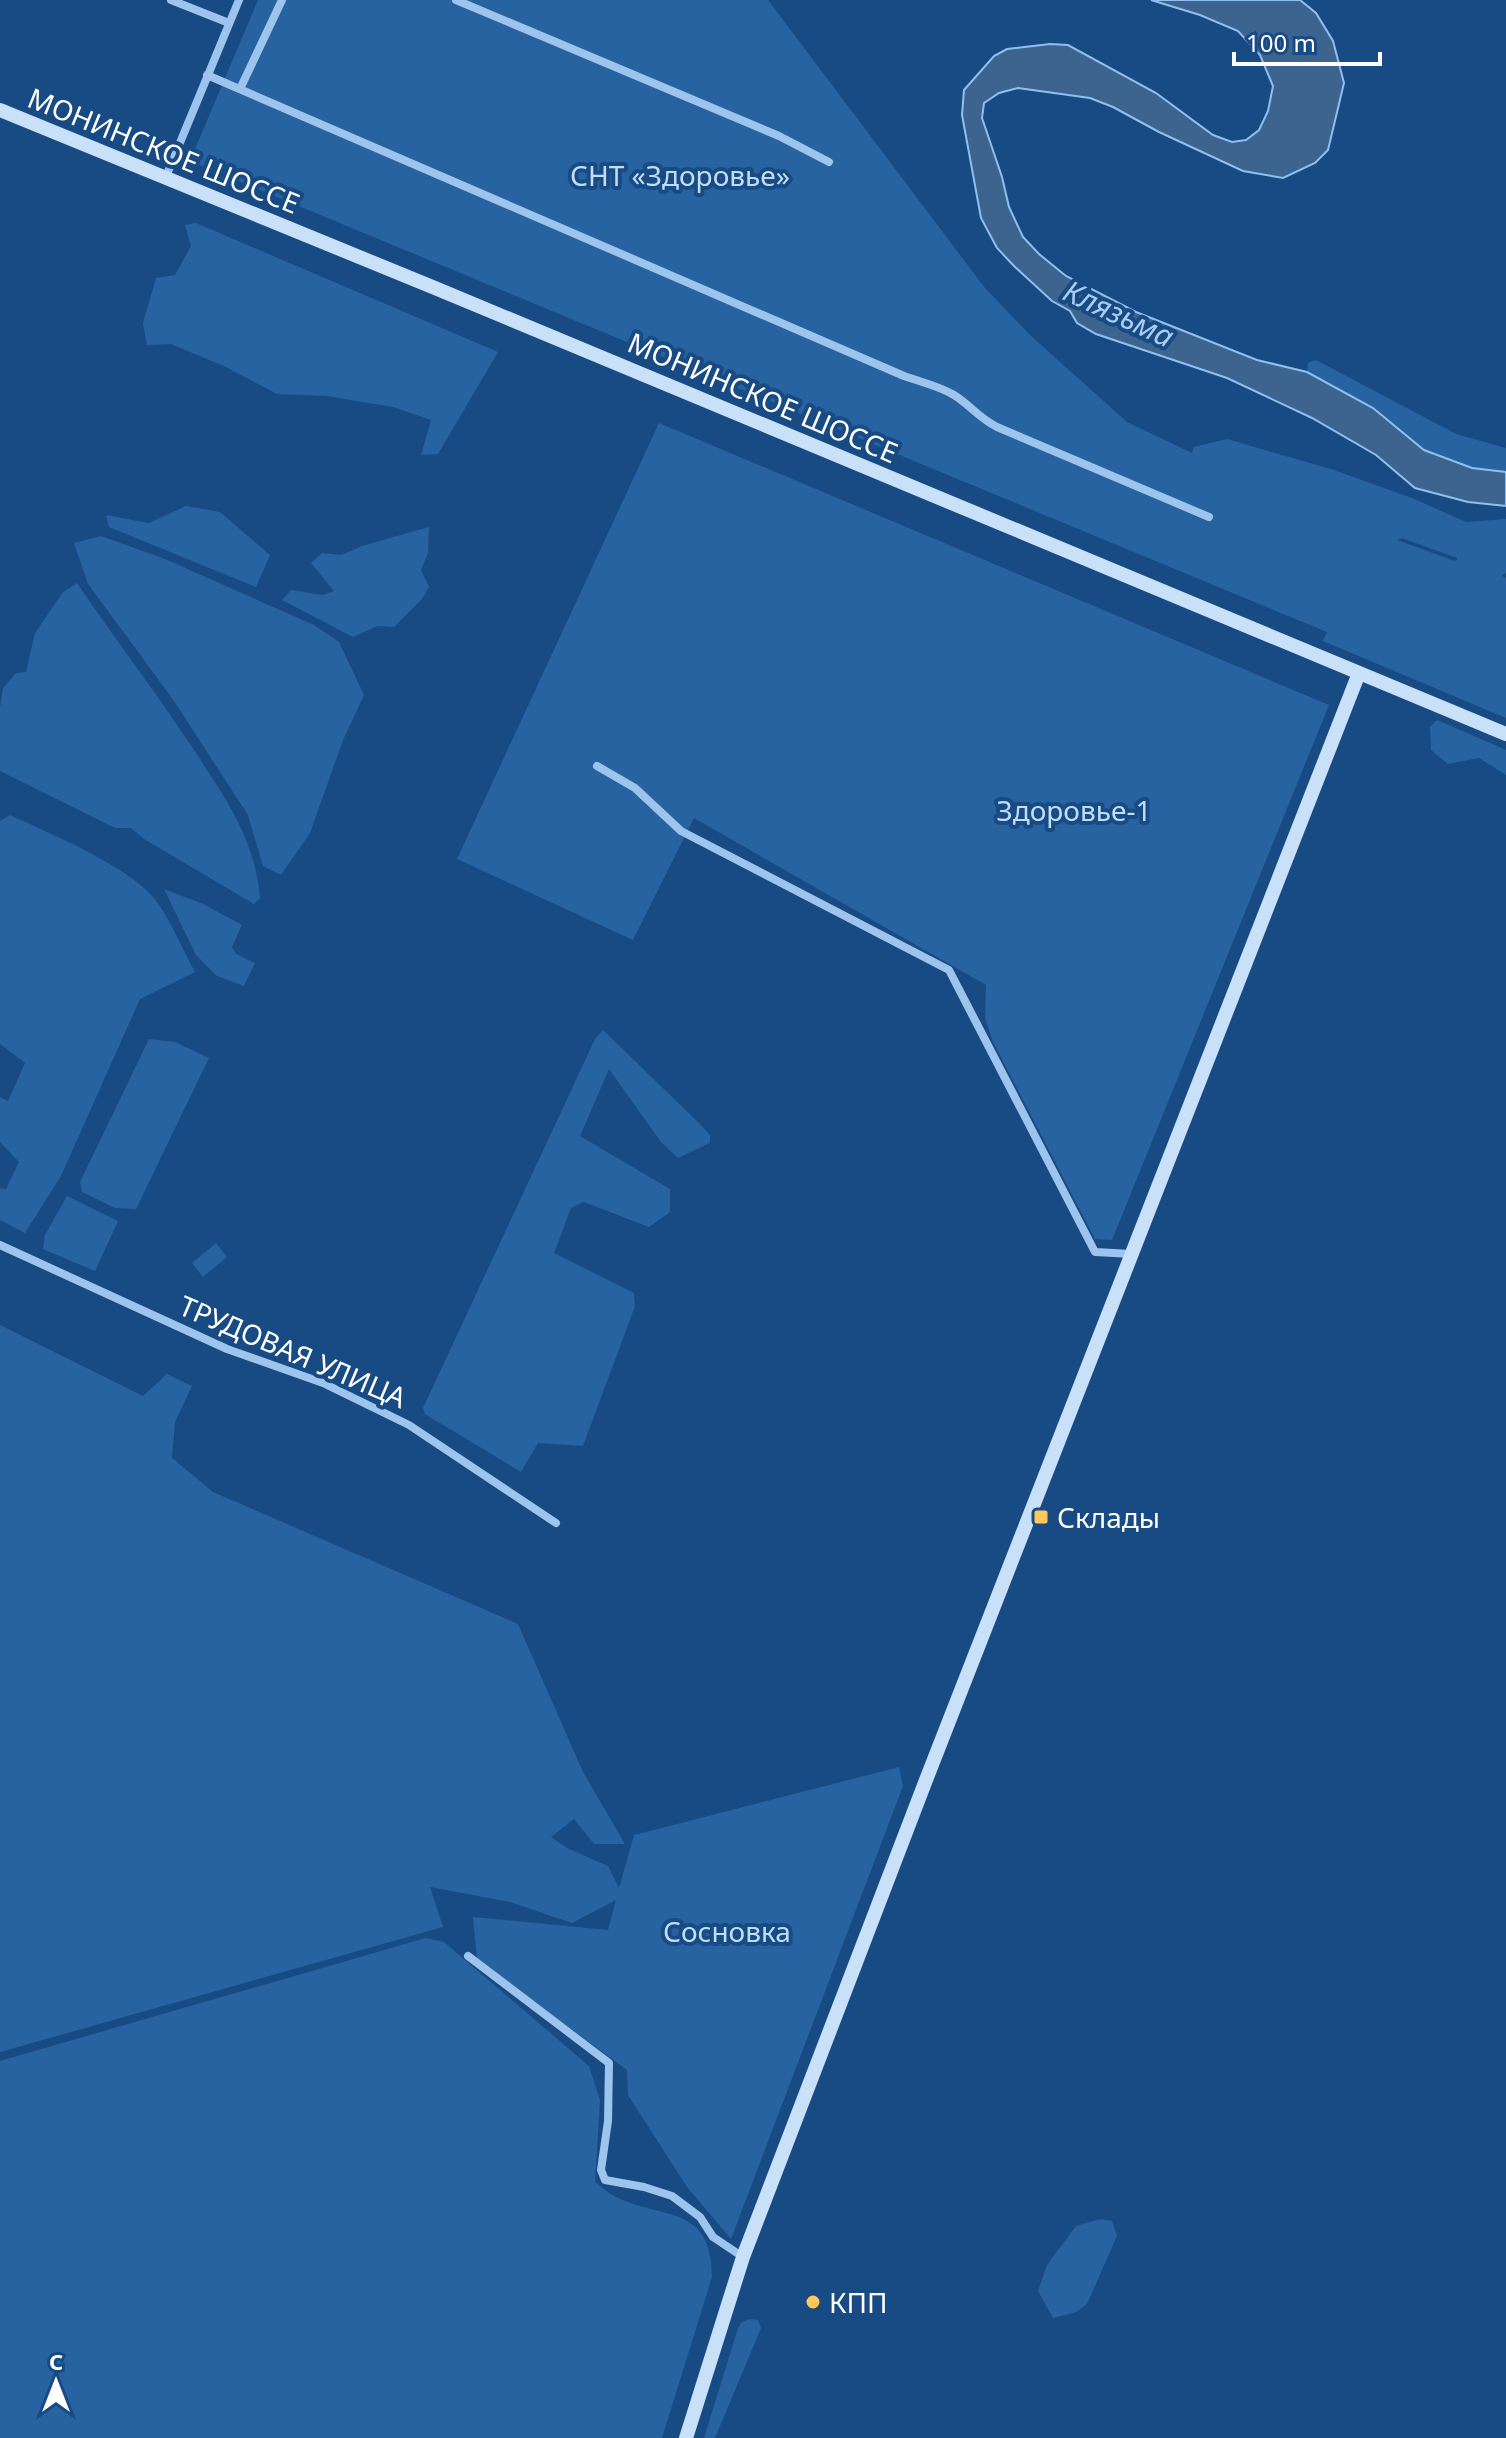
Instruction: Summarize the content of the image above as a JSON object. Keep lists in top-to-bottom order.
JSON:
{
  "streets": {
    "main road": ["МОНИНСКОЕ ШОССЕ"],
    "street": ["ТРУДОВАЯ УЛИЦА"]
  },
  "water": ["Клязьма"],
  "parks": ["СНТ «Здоровье»", "Здоровье-1", "Сосновка"],
  "places": {
    "transit": ["Склады"],
    "other": ["КПП"]
  },
  "scale_bar": "100 m",
  "north": "top"
}
